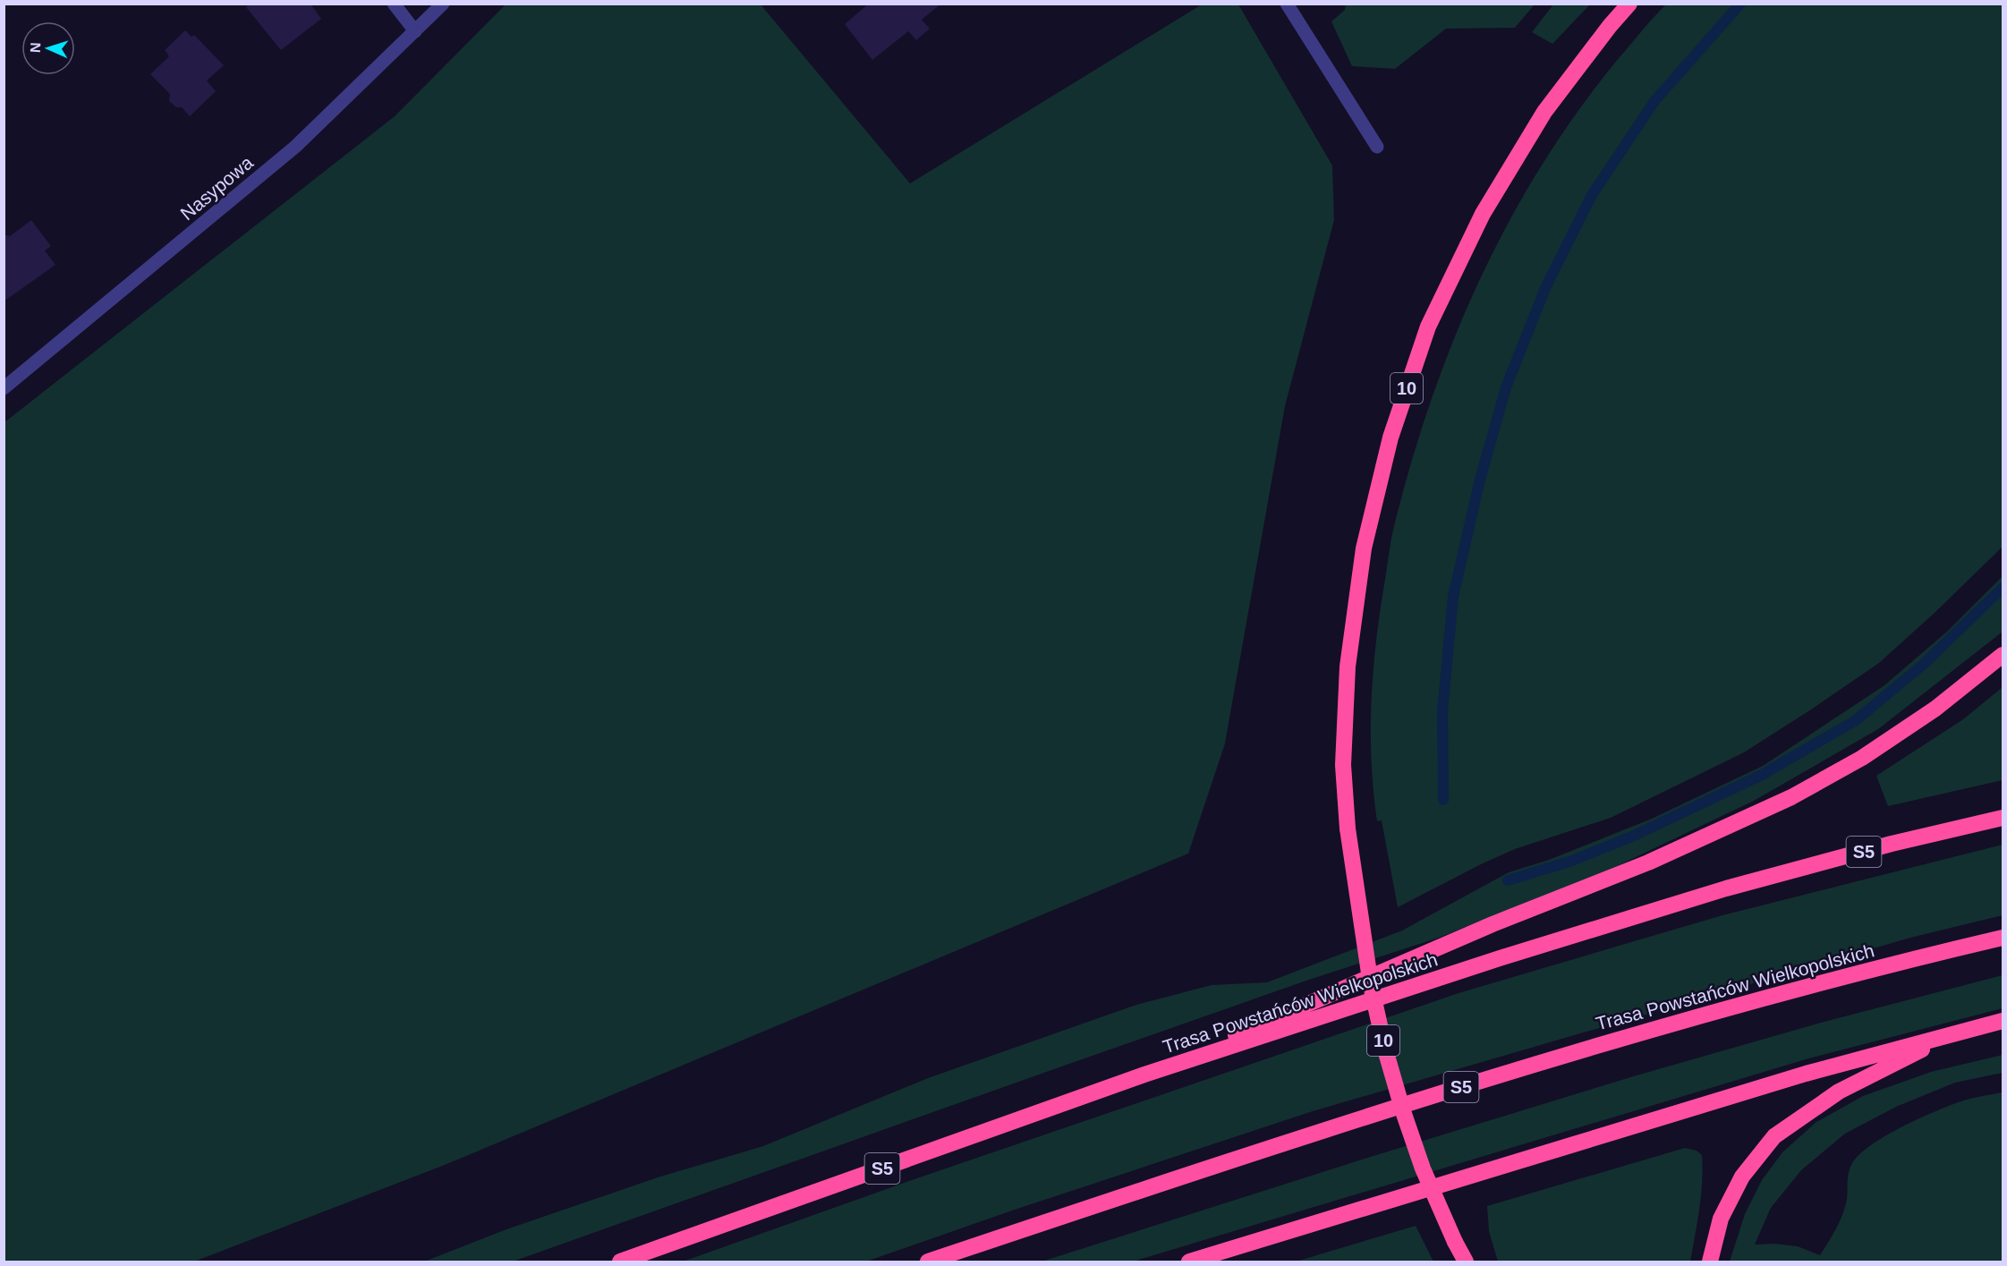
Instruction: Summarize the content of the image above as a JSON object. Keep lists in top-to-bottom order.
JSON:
{
  "streets": {
    "highway": ["10", "S5", "Trasa Powstańców Wielkopolskich"],
    "street": ["Nasypowa"]
  },
  "north": "left"
}
